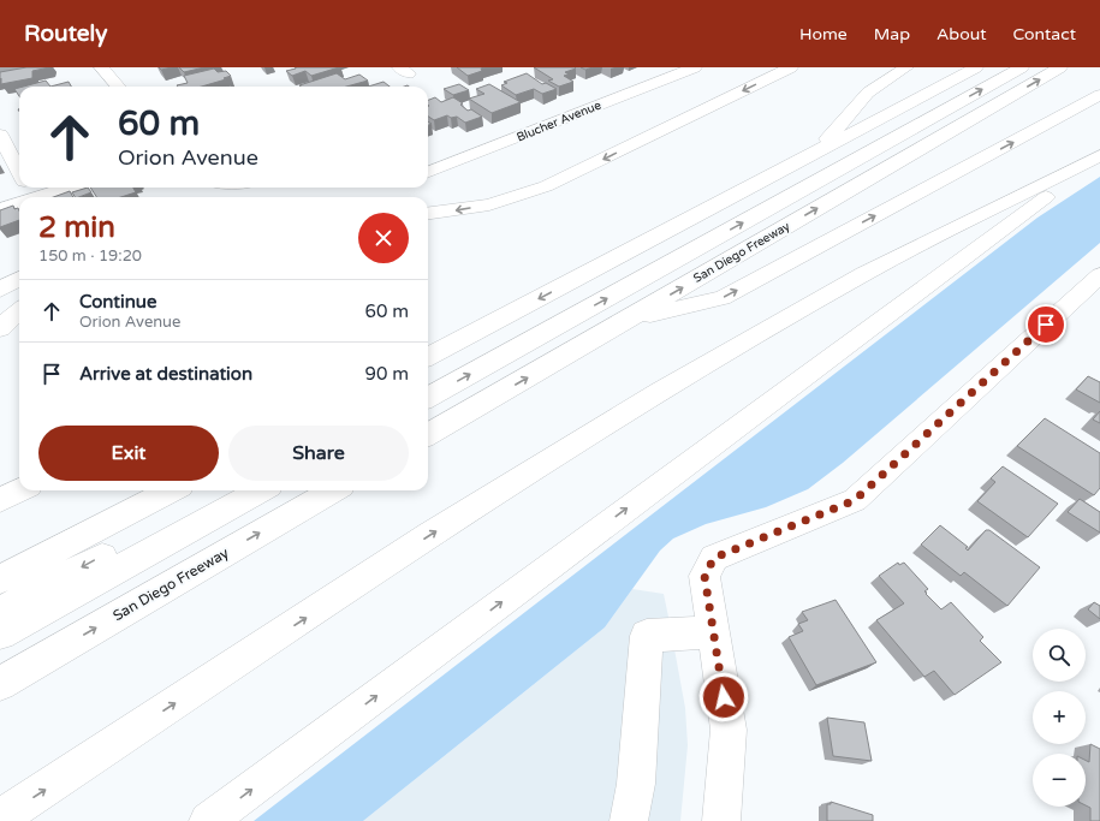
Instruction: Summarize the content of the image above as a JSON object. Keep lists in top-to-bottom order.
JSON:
{
  "streets": {
    "main road": ["Blucher Avenue", "San Diego Freeway"]
  },
  "page": {
    "header": "Routely",
    "nav": [
      "Home",
      "Map",
      "About",
      "Contact"
    ],
    "turn": ["60 m", "Orion Avenue"],
    "heading": ["2 min", "150 m · 19:20"],
    "list": [
      {
        "name": "Continue",
        "note": "Orion Avenue",
        "value": "60 m"
      },
      {
        "name": "Arrive at destination",
        "value": "90 m"
      }
    ],
    "buttons": ["Exit", "Share"],
    "map_buttons": ["+", "−"]
  }
}
